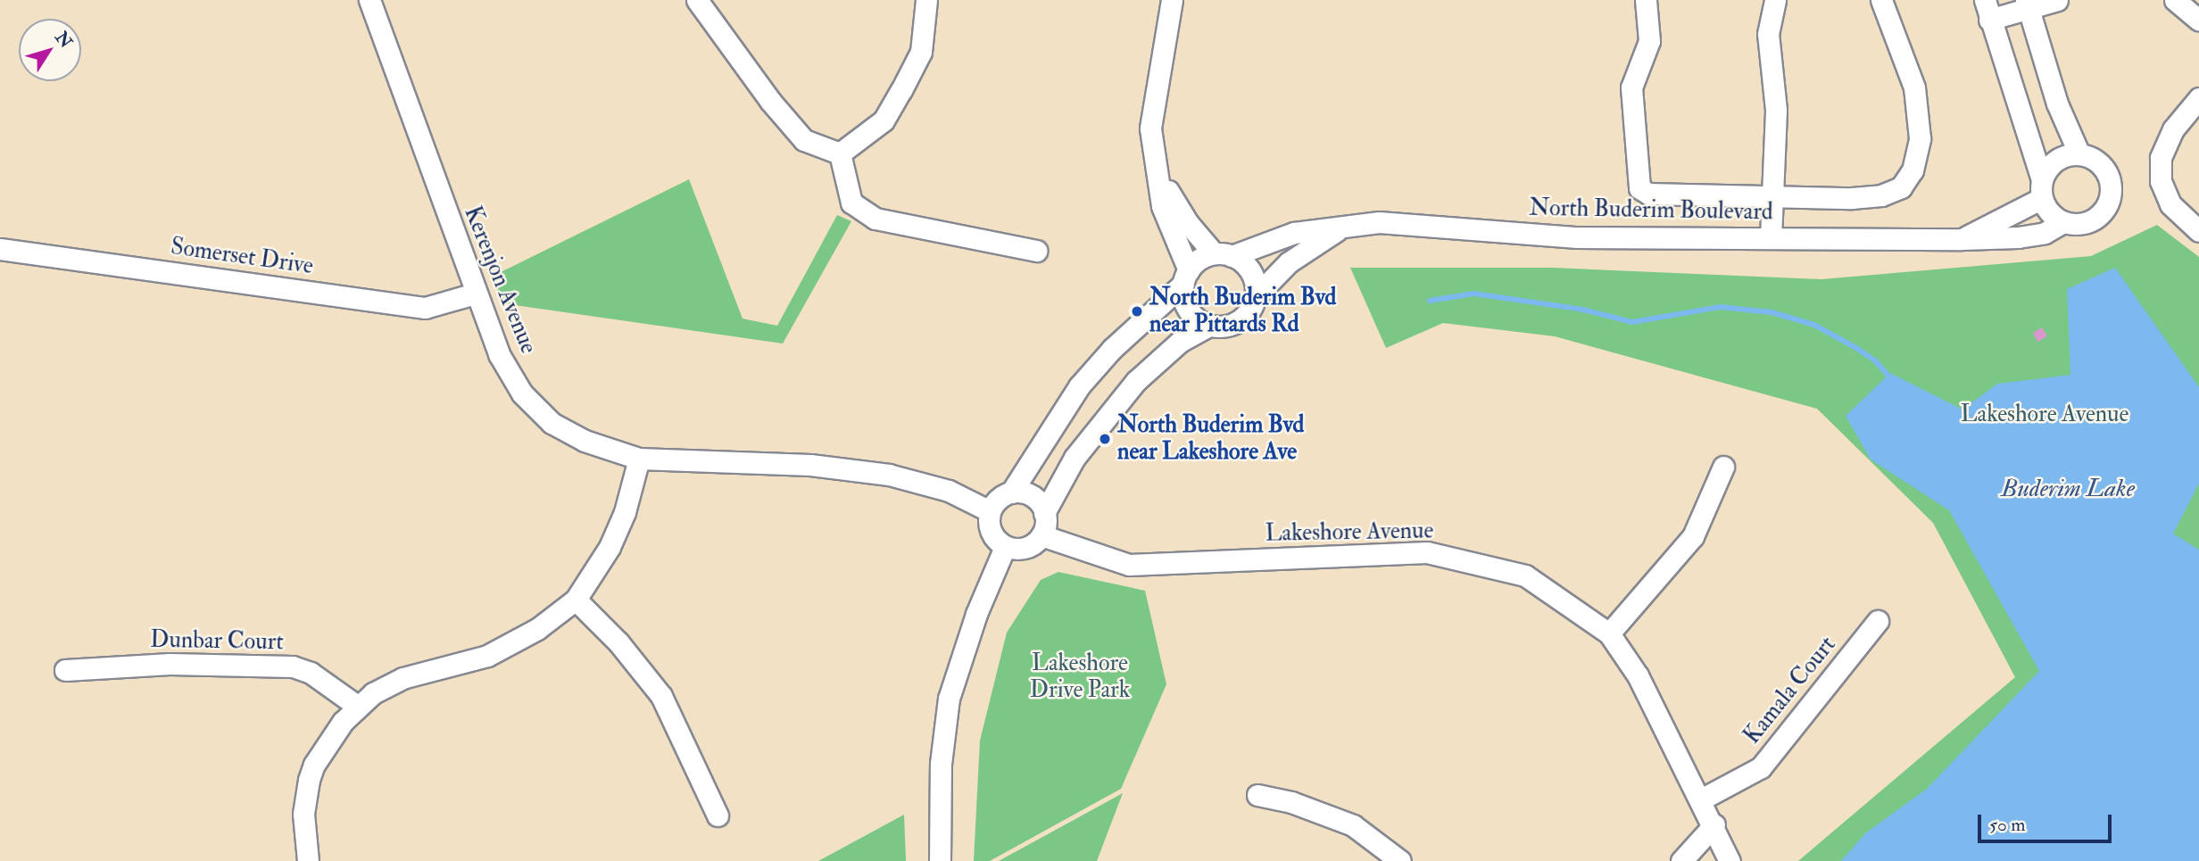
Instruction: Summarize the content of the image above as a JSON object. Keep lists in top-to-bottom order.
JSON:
{
  "streets": {
    "street": [
      "North Buderim Boulevard",
      "Somerset Drive",
      "Kerenjon Avenue",
      "Lakeshore Avenue",
      "Dunbar Court",
      "Kamala Court"
    ]
  },
  "crossings": [
    ["Somerset Drive", "Kerenjon Avenue"],
    ["Kerenjon Avenue", "Lakeshore Avenue"],
    ["Lakeshore Avenue", "Kamala Court"]
  ],
  "water": ["Buderim Lake"],
  "parks": ["Lakeshore Avenue", "Lakeshore Drive Park"],
  "places": ["North Buderim Bvd near Pittards Rd", "North Buderim Bvd near Lakeshore Ave"],
  "scale_bar": "50 m",
  "north": "top right"
}
